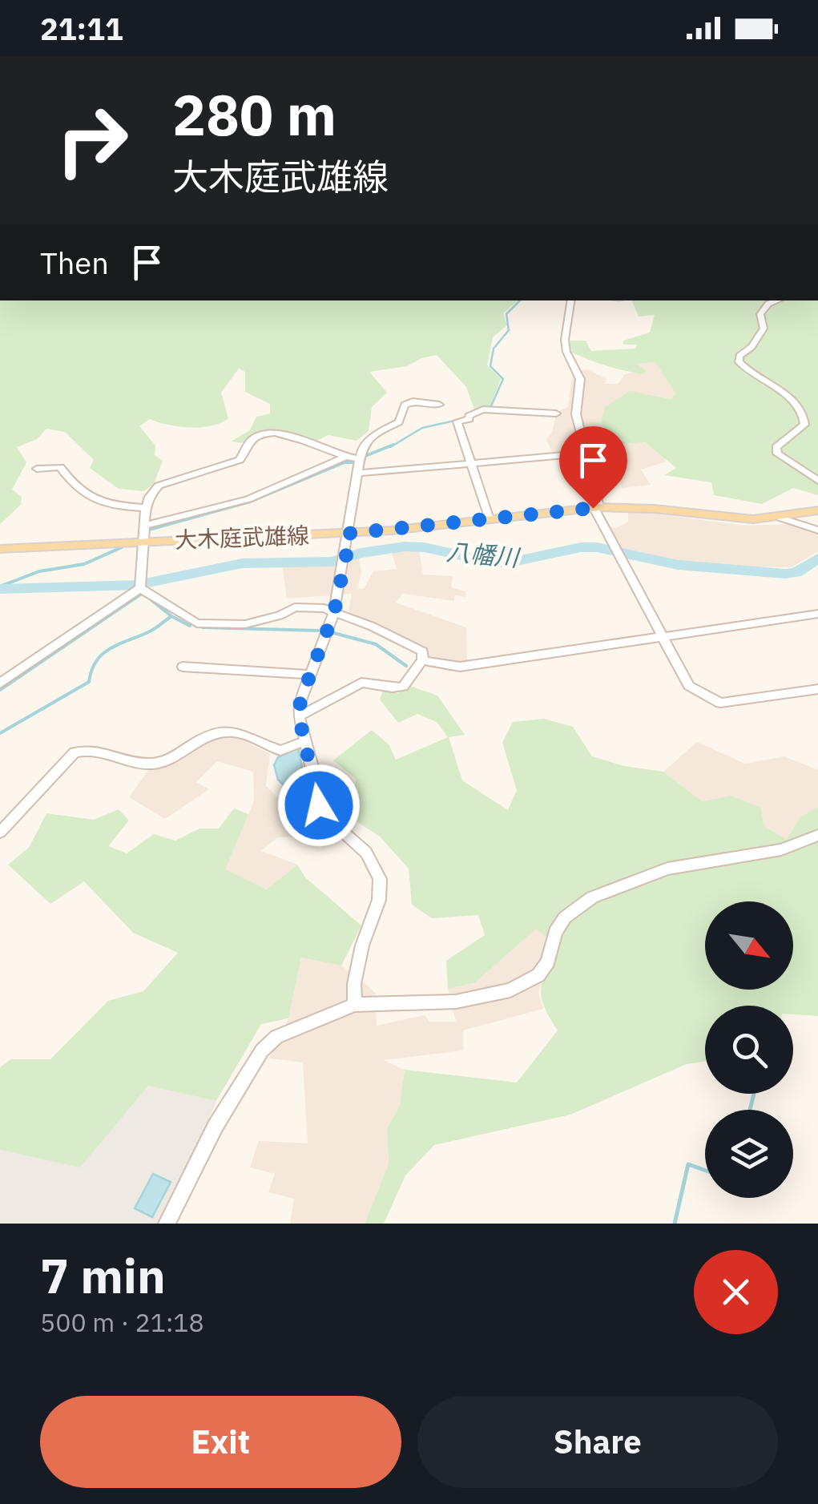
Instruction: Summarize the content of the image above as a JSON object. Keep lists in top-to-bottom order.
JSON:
{
  "streets": {
    "main road": ["大木庭武雄線"]
  },
  "water": ["八幡川"],
  "north": "bottom right",
  "page": {
    "status": "21:11",
    "turn": ["280 m", "大木庭武雄線"],
    "then": "Then",
    "heading": ["7 min", "500 m · 21:18"],
    "buttons": ["Exit", "Share"]
  }
}
